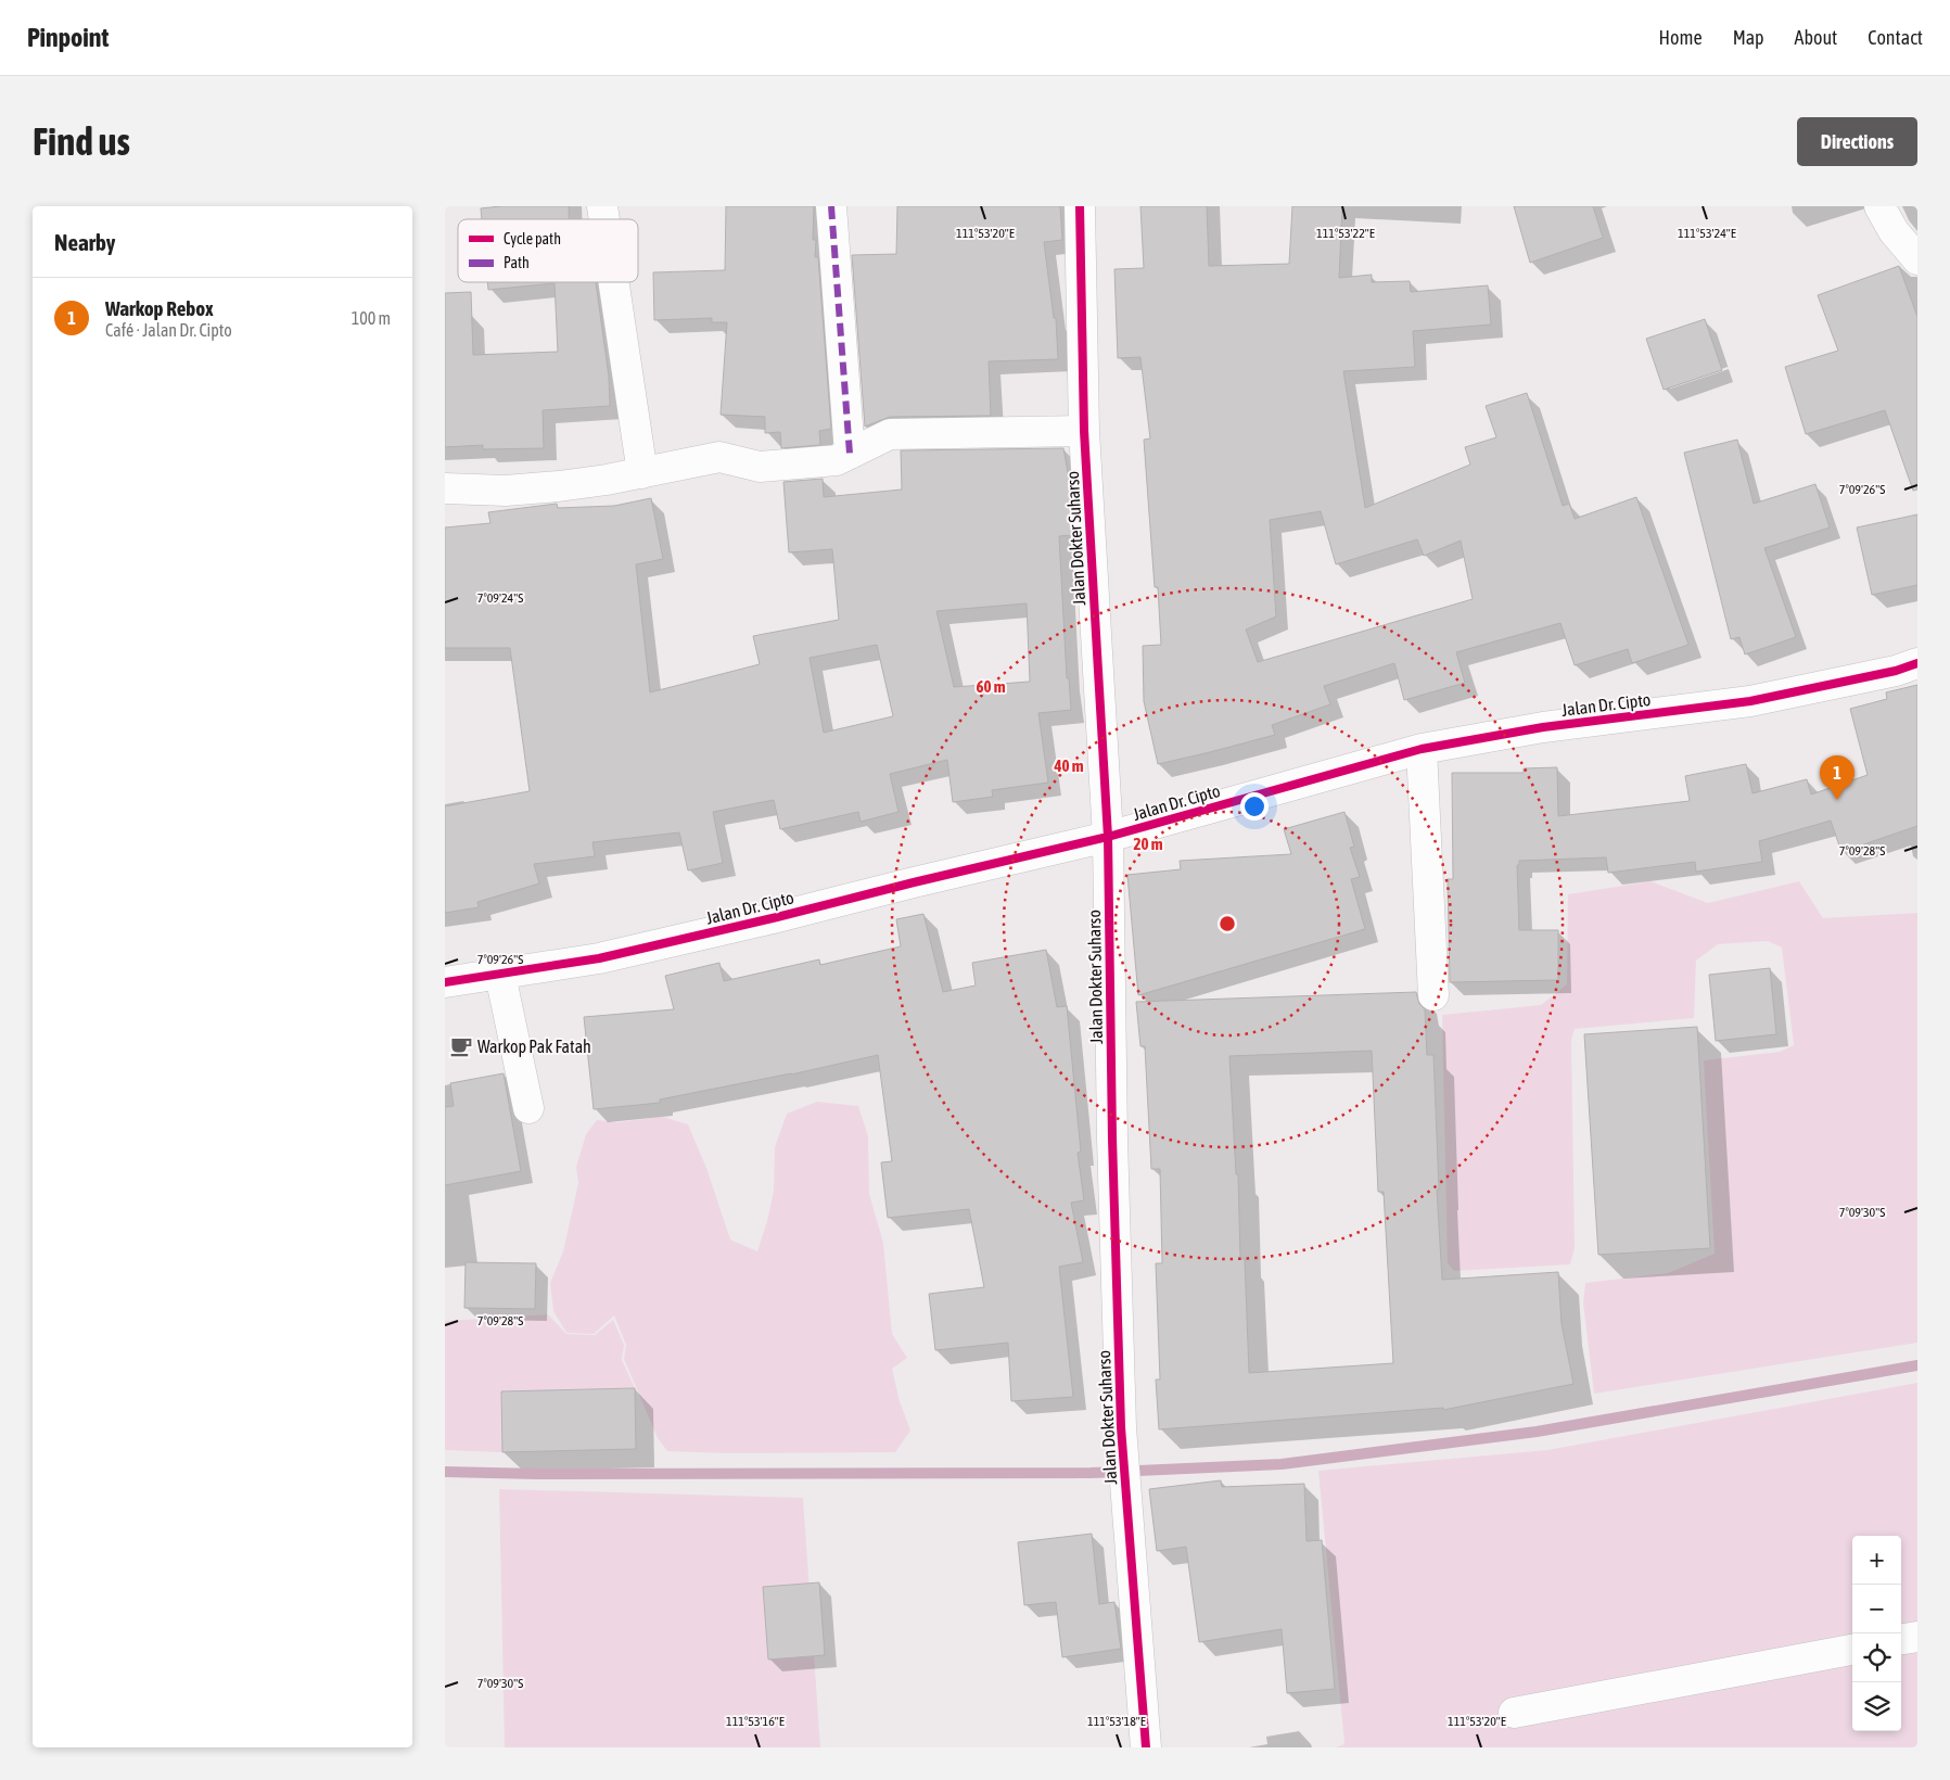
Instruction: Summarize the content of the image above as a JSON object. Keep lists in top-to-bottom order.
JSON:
{
  "streets": {
    "street": ["Jalan Dokter Suharso", "Jalan Dr. Cipto"]
  },
  "crossings": [
    ["Jalan Dokter Suharso", "Jalan Dr. Cipto"]
  ],
  "places": {
    "cafe": ["Warkop Pak Fatah"]
  },
  "legend": ["Cycle path", "Path"],
  "page": {
    "header": "Pinpoint",
    "nav": [
      "Home",
      "Map",
      "About",
      "Contact"
    ],
    "buttons": "Directions",
    "title": "Find us",
    "heading": "Nearby",
    "list": [
      {
        "mark": "1",
        "name": "Warkop Rebox",
        "note": "Café · Jalan Dr. Cipto",
        "value": "100 m"
      }
    ],
    "pins": "1",
    "map_buttons": ["+", "−"]
  },
  "coordinates": [
    "111°53'20\"E",
    "111°53'22\"E",
    "111°53'24\"E",
    "7°09'26\"S",
    "7°09'24\"S",
    "7°09'28\"S",
    "7°09'30\"S",
    "111°53'16\"E",
    "111°53'18\"E"
  ],
  "rings": ["60 m", "40 m", "20 m"]
}
